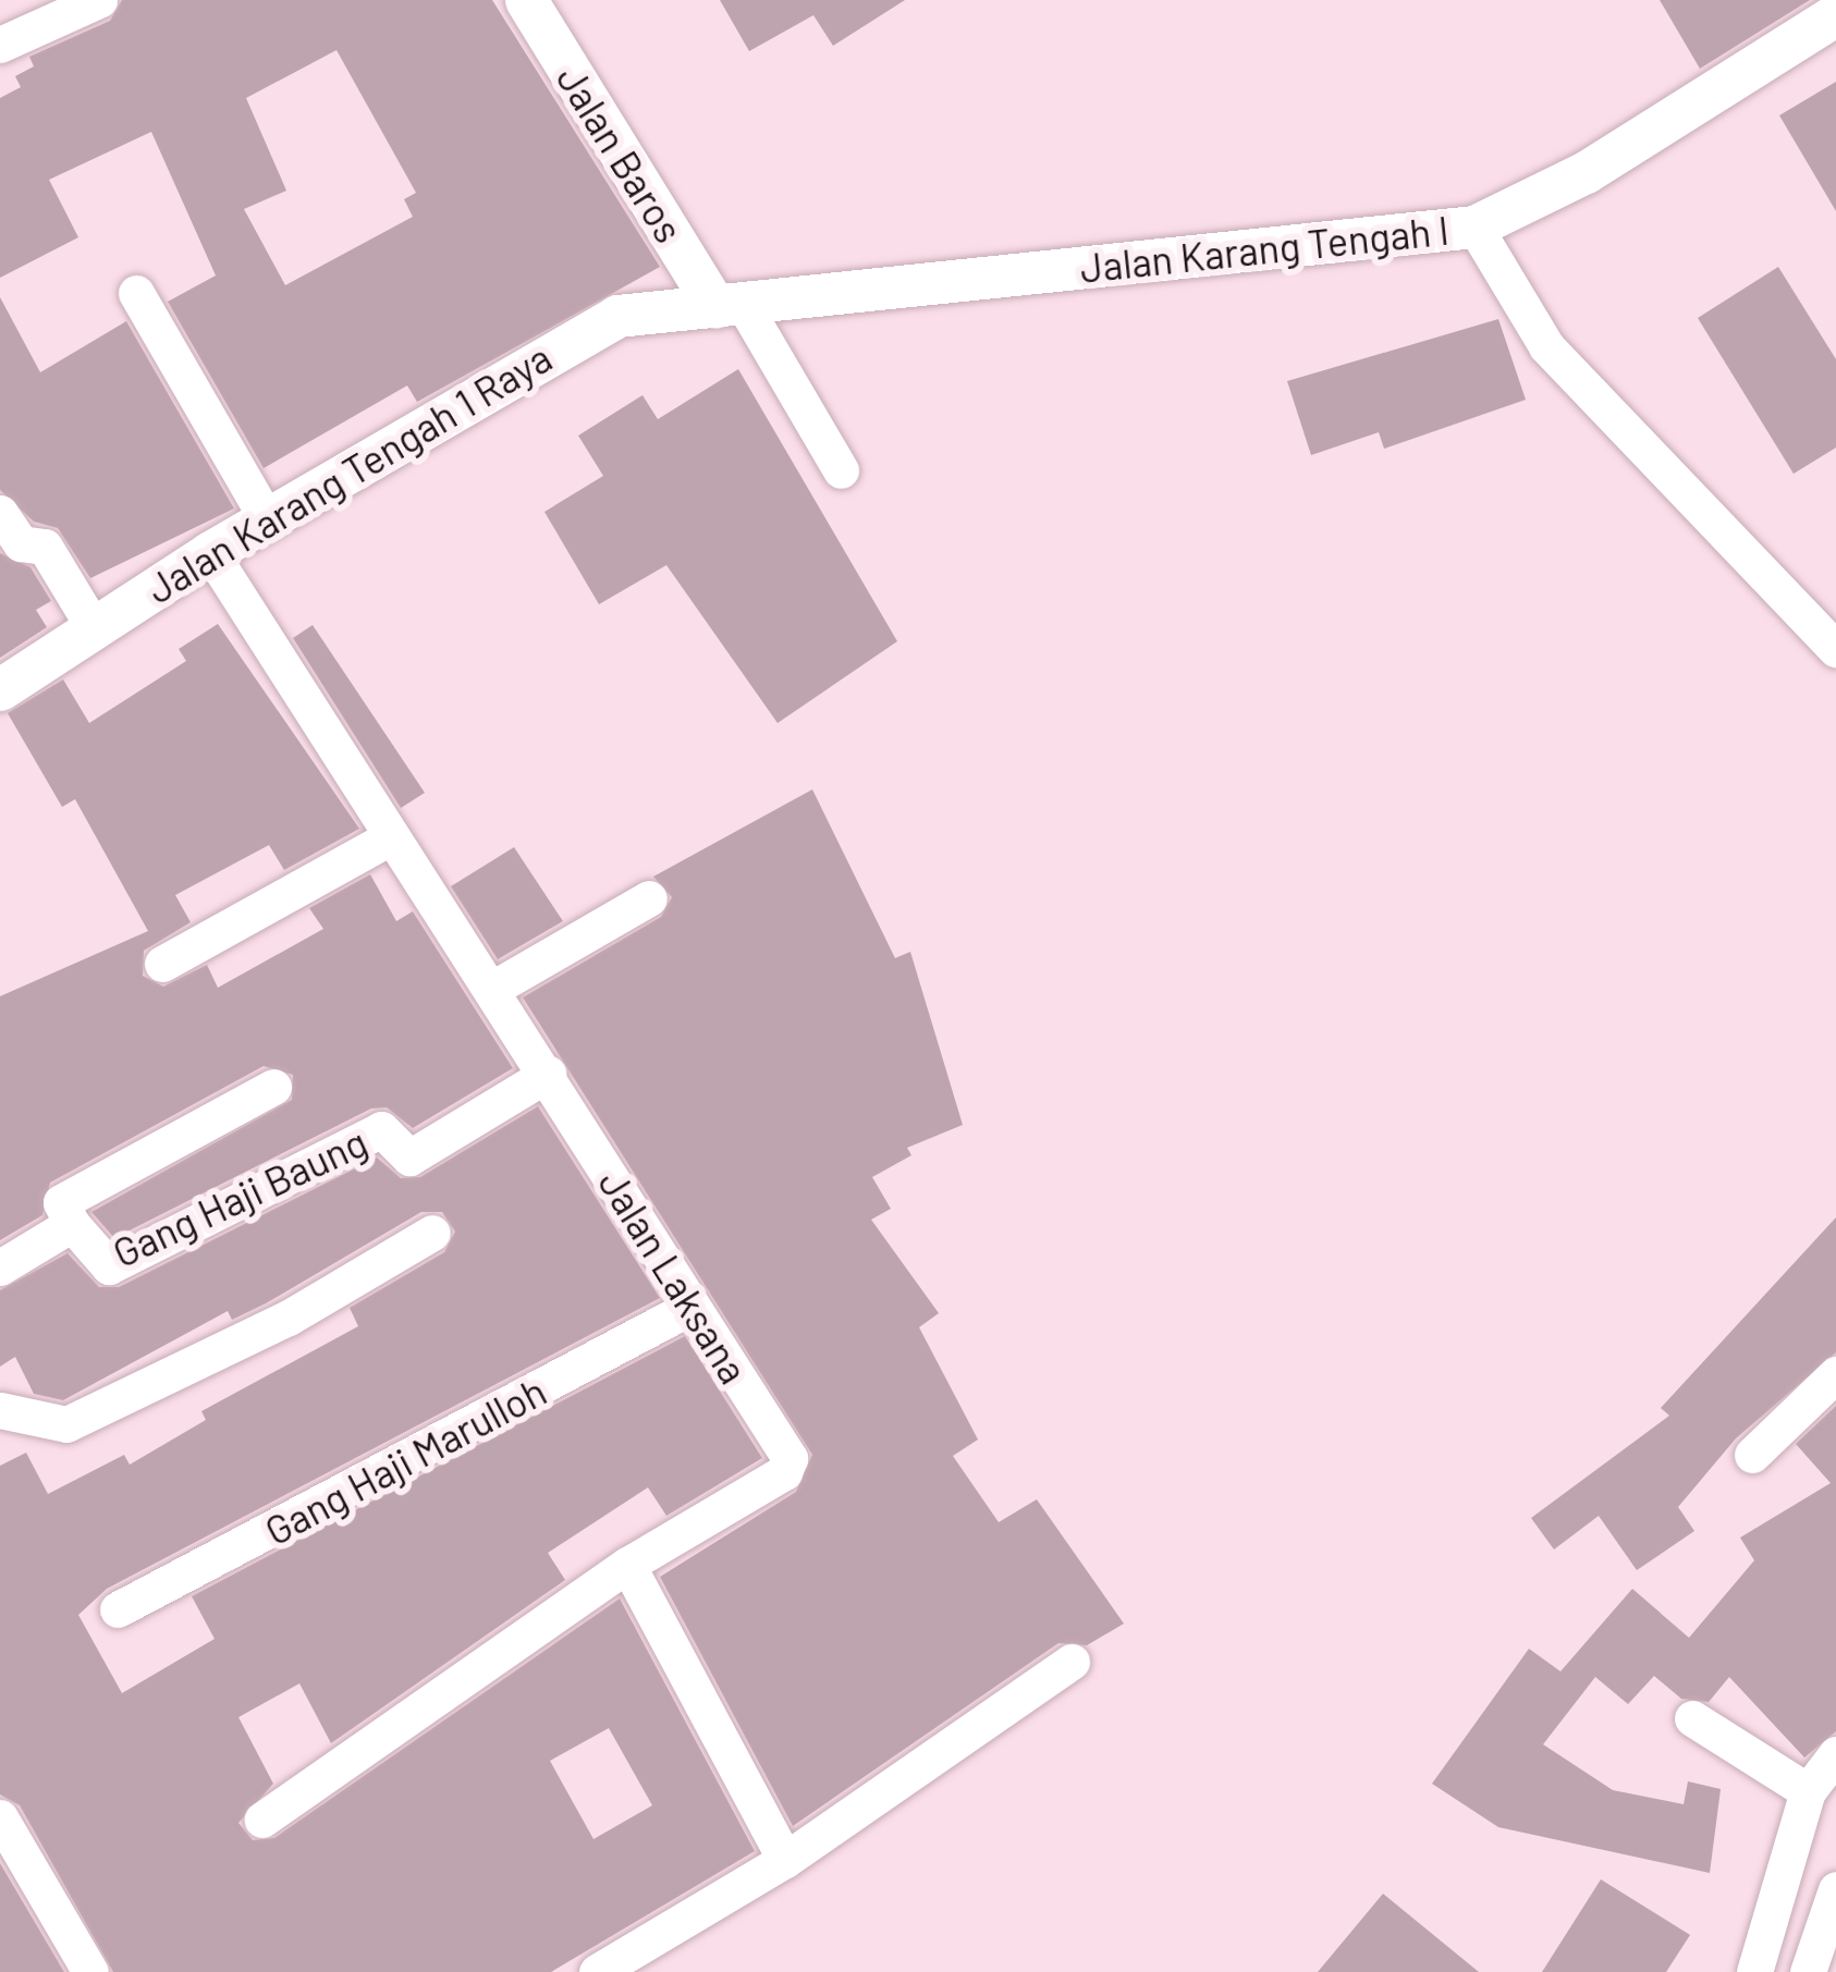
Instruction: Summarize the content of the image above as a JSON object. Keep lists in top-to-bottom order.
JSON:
{
  "streets": {
    "street": [
      "Jalan Baros",
      "Jalan Karang Tengah I",
      "Jalan Karang Tengah 1 Raya",
      "Gang Haji Baung",
      "Jalan Laksana",
      "Gang Haji Marulloh"
    ]
  },
  "crossings": [
    ["Jalan Baros", "Jalan Karang Tengah I"],
    ["Jalan Baros", "Jalan Karang Tengah 1 Raya"],
    ["Jalan Karang Tengah I", "Jalan Karang Tengah 1 Raya"],
    ["Jalan Karang Tengah 1 Raya", "Jalan Laksana"],
    ["Gang Haji Baung", "Jalan Laksana"],
    ["Jalan Laksana", "Gang Haji Marulloh"]
  ]
}
